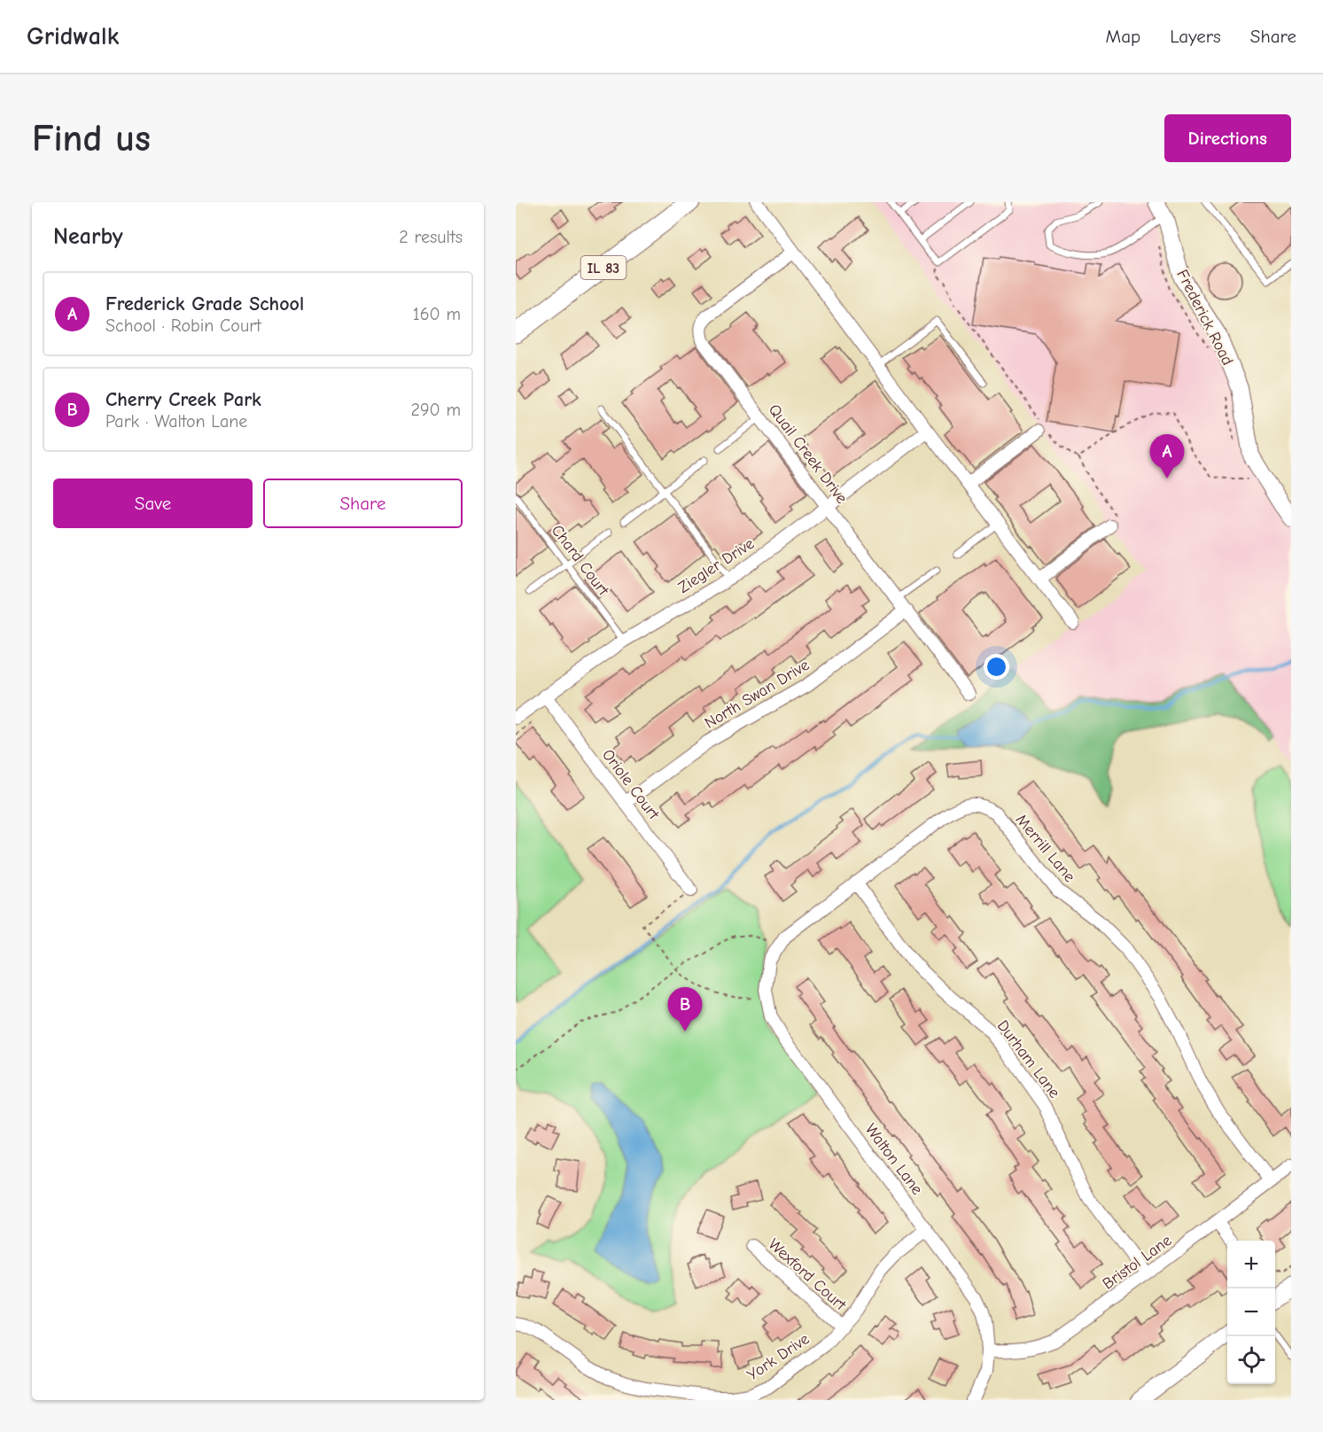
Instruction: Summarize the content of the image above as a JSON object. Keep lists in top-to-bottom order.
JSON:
{
  "streets": {
    "main road": ["IL 83"],
    "street": [
      "Frederick Road",
      "Quail Creek Drive",
      "Ziegler Drive",
      "North Swan Drive",
      "Oriole Court",
      "Merrill Lane",
      "Durham Lane",
      "Walton Lane",
      "Bristol Lane",
      "Wexford Court",
      "York Drive"
    ],
    "lane": ["Chard Court"]
  },
  "crossings": [
    ["Quail Creek Drive", "Ziegler Drive"],
    ["Quail Creek Drive", "North Swan Drive"],
    ["Chard Court", "Ziegler Drive"],
    ["Ziegler Drive", "Oriole Court"],
    ["North Swan Drive", "Oriole Court"],
    ["Merrill Lane", "Durham Lane"],
    ["Merrill Lane", "Walton Lane"],
    ["Merrill Lane", "Bristol Lane"],
    ["Durham Lane", "Bristol Lane"],
    ["Walton Lane", "Bristol Lane"],
    ["Walton Lane", "York Drive"],
    ["Wexford Court", "York Drive"]
  ],
  "page": {
    "header": "Gridwalk",
    "nav": ["Map", "Layers", "Share"],
    "buttons": [
      "Directions",
      ["Save", "Share"]
    ],
    "title": "Find us",
    "heading": ["Nearby", "2 results"],
    "list": [
      {
        "mark": "A",
        "name": "Frederick Grade School",
        "note": "School · Robin Court",
        "value": "160 m"
      },
      {
        "mark": "B",
        "name": "Cherry Creek Park",
        "note": "Park · Walton Lane",
        "value": "290 m"
      }
    ],
    "pins": ["A", "B"],
    "map_buttons": ["+", "−"]
  }
}
